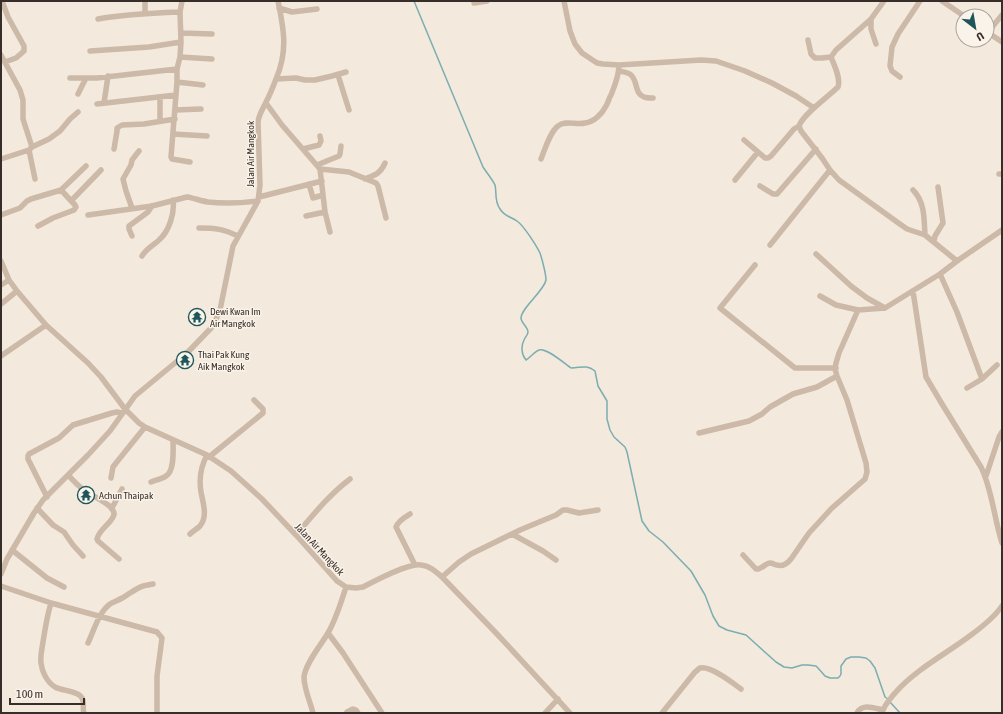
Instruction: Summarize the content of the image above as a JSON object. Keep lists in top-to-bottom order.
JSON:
{
  "streets": {
    "street": ["Jalan Air Mangkok"]
  },
  "places": {
    "temple": ["Dewi Kwan Im Air Mangkok", "Thai Pak Kung Aik Mangkok", "Achun Thaipak"]
  },
  "scale_bar": "100 m",
  "north": "bottom right"
}
